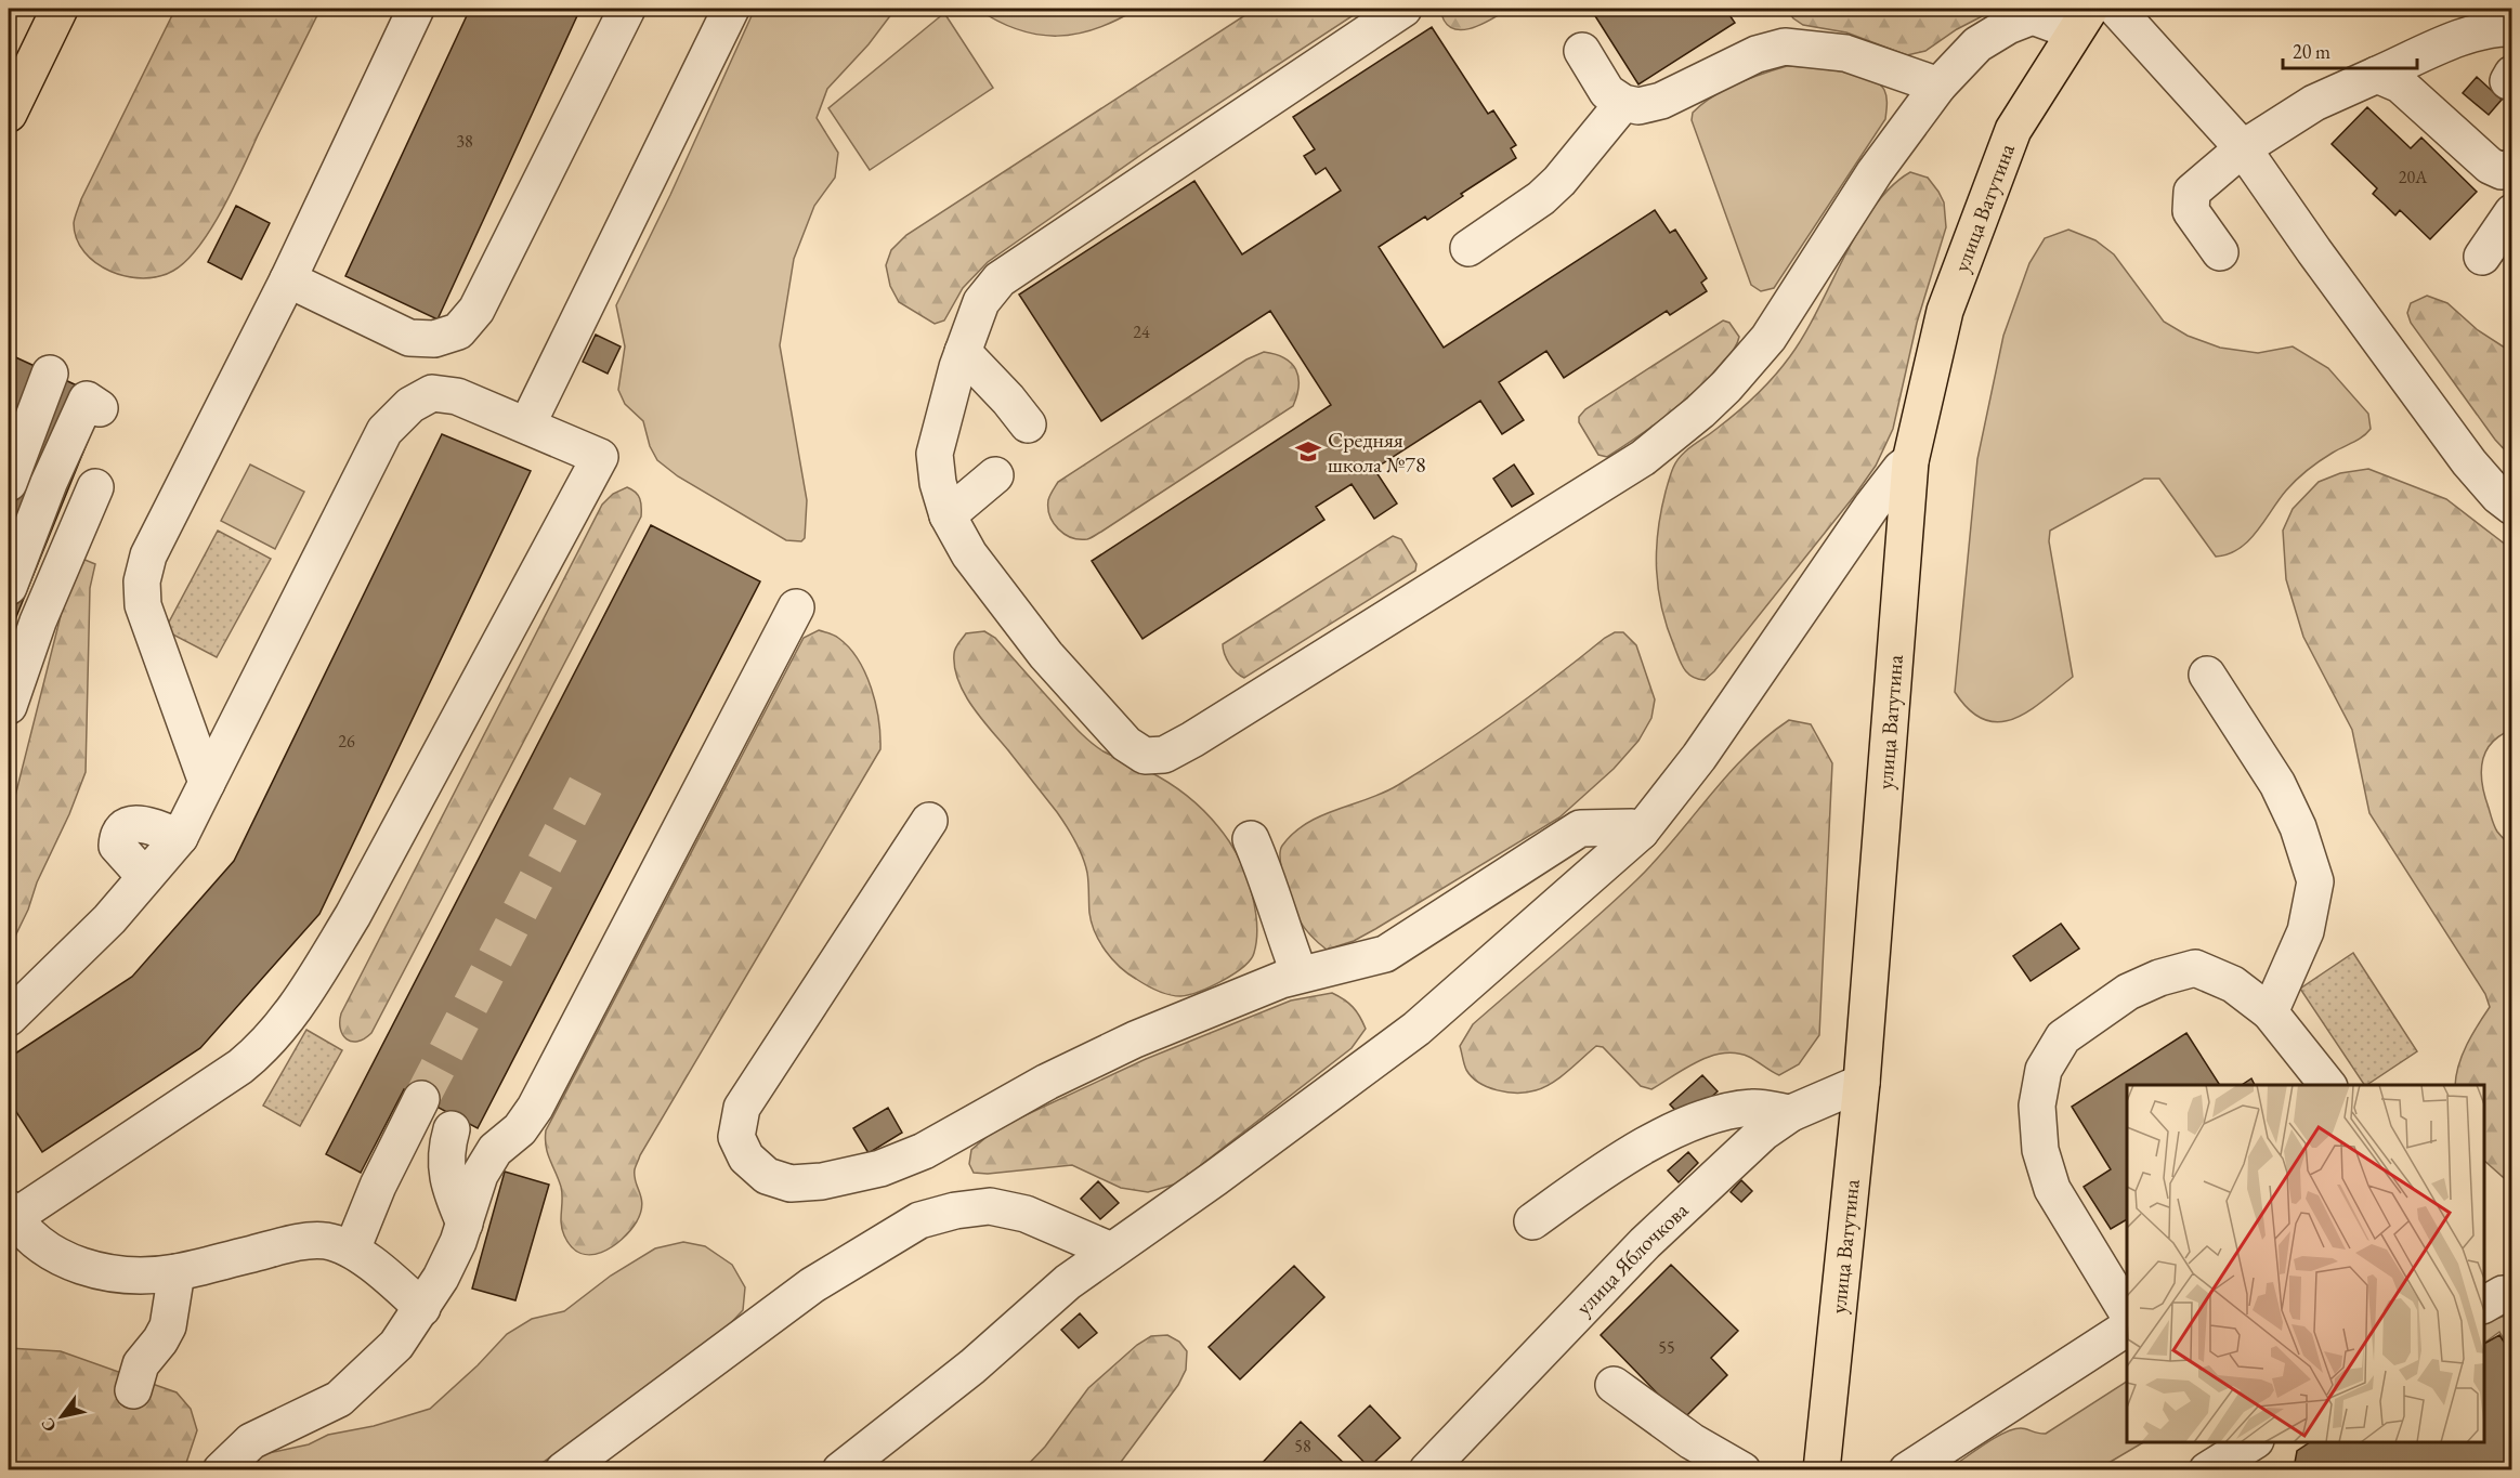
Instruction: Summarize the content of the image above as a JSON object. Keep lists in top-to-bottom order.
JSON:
{
  "streets": {
    "main road": ["улица Ватутина"],
    "street": ["улица Яблочкова"]
  },
  "crossings": [
    ["улица Ватутина", "улица Яблочкова"]
  ],
  "places": {
    "school or university": ["Средняя школа №78"]
  },
  "house_numbers": [
    "38",
    "20А",
    "24",
    "26",
    "55",
    "58"
  ],
  "scale_bar": "20 m",
  "north": "bottom left"
}
